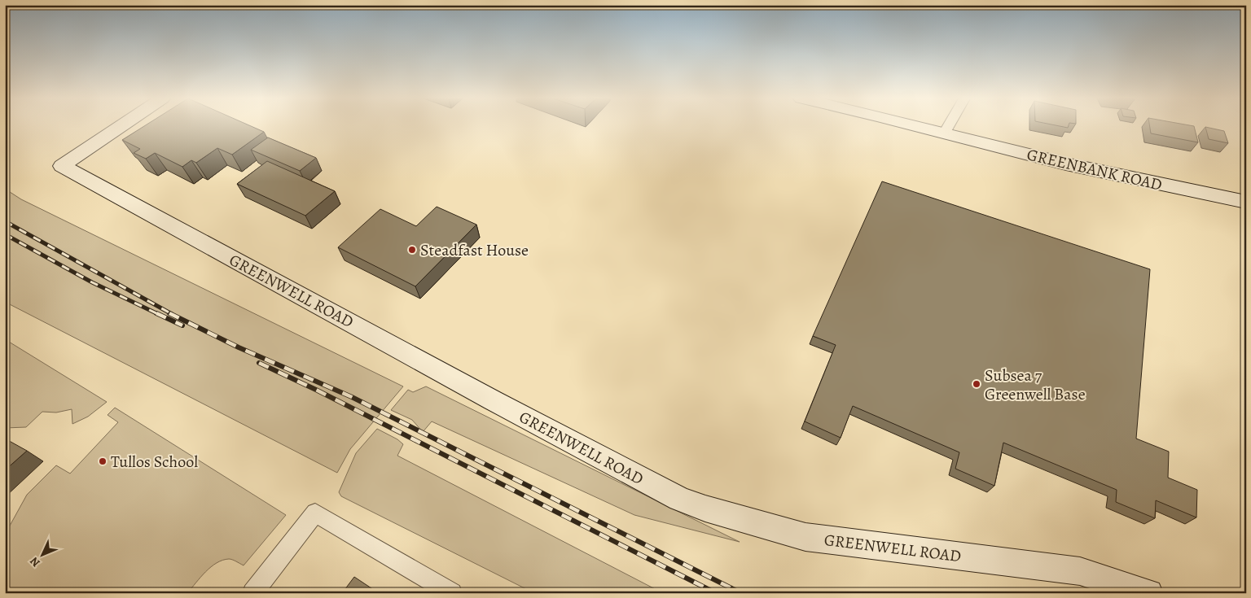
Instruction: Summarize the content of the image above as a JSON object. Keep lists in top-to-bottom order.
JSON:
{
  "streets": {
    "street": ["GREENBANK ROAD", "GREENWELL ROAD"]
  },
  "places": ["Steadfast House", "Subsea 7 Greenwell Base", "Tullos School"],
  "north": "bottom left"
}
